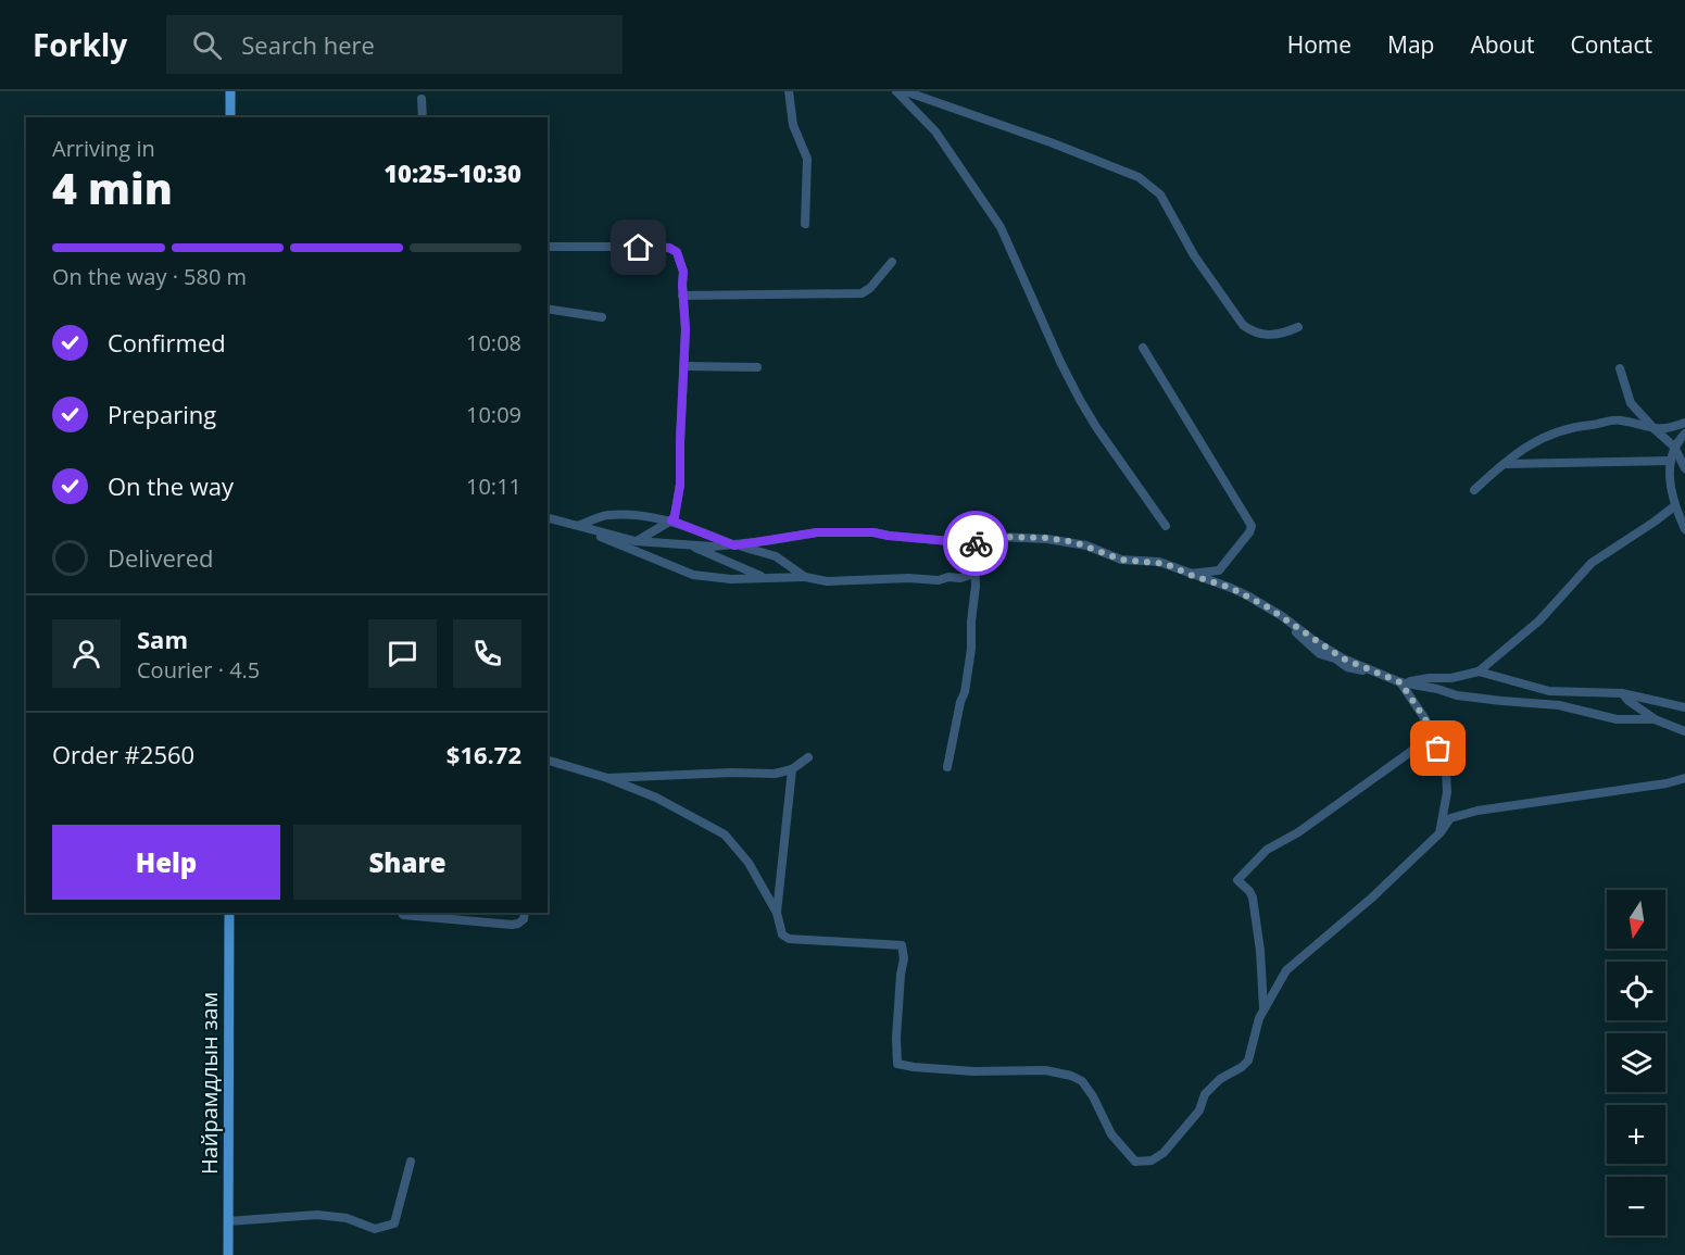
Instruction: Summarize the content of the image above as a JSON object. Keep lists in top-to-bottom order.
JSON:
{
  "streets": {
    "main road": ["Найрамдлын зам"]
  },
  "north": "bottom",
  "page": {
    "header": "Forkly",
    "search": "Search here",
    "nav": [
      "Home",
      "Map",
      "About",
      "Contact"
    ],
    "heading": ["4 min", "Arriving in", "10:25–10:30"],
    "panel": [
      "Sam",
      "Courier · 4.5",
      "Order #2560",
      "$16.72"
    ],
    "bar": "On the way · 580 m",
    "list": [
      ["Confirmed", "10:08"],
      ["Preparing", "10:09"],
      ["On the way", "10:11"],
      "Delivered"
    ],
    "buttons": ["Help", "Share"],
    "map_buttons": ["+", "−"]
  }
}
